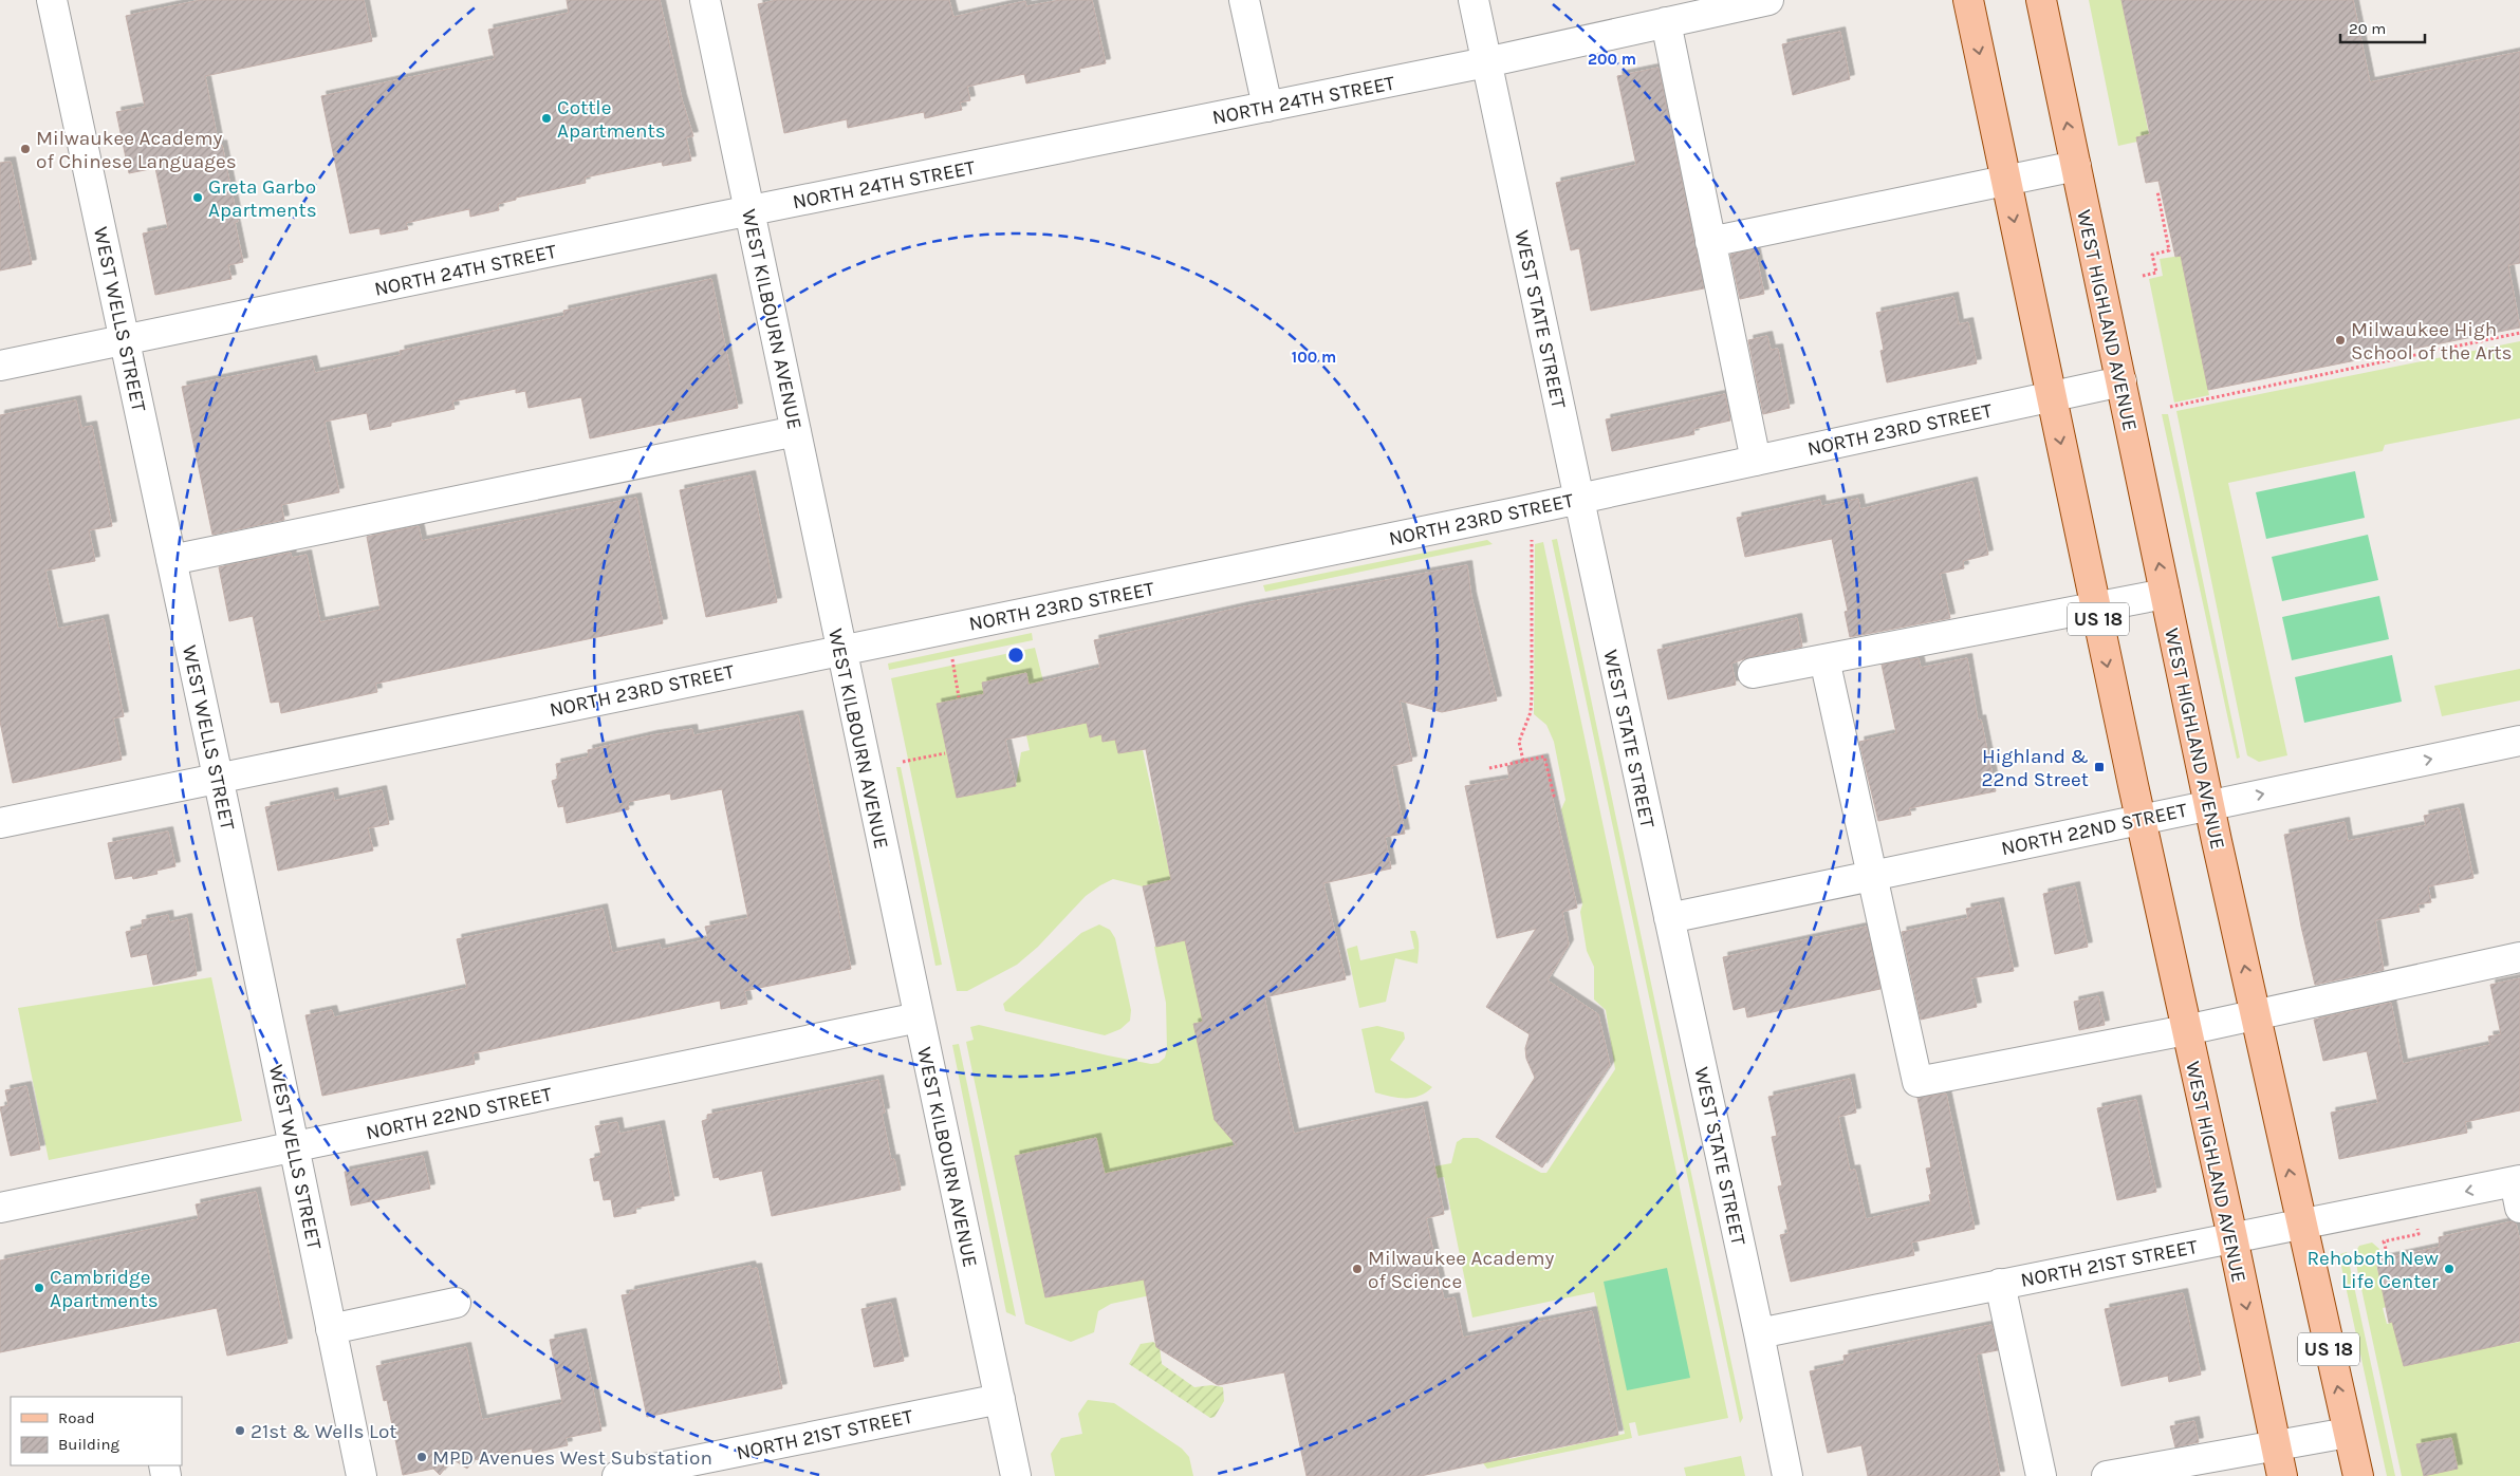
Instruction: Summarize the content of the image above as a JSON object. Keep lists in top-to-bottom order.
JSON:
{
  "streets": {
    "main road": ["WEST HIGHLAND AVENUE", "US 18"],
    "street": [
      "NORTH 24TH STREET",
      "WEST WELLS STREET",
      "WEST KILBOURN AVENUE",
      "WEST STATE STREET",
      "NORTH 23RD STREET",
      "NORTH 22ND STREET",
      "NORTH 21ST STREET"
    ]
  },
  "crossings": [
    ["NORTH 24TH STREET", "WEST WELLS STREET"],
    ["NORTH 24TH STREET", "WEST KILBOURN AVENUE"],
    ["NORTH 24TH STREET", "WEST STATE STREET"],
    ["WEST WELLS STREET", "NORTH 23RD STREET"],
    ["WEST WELLS STREET", "NORTH 22ND STREET"],
    ["WEST KILBOURN AVENUE", "NORTH 23RD STREET"],
    ["WEST KILBOURN AVENUE", "NORTH 22ND STREET"],
    ["WEST KILBOURN AVENUE", "NORTH 21ST STREET"],
    ["WEST STATE STREET", "NORTH 23RD STREET"],
    ["WEST STATE STREET", "NORTH 22ND STREET"],
    ["WEST STATE STREET", "NORTH 21ST STREET"],
    ["WEST HIGHLAND AVENUE", "NORTH 23RD STREET"],
    ["WEST HIGHLAND AVENUE", "NORTH 22ND STREET"],
    ["WEST HIGHLAND AVENUE", "NORTH 21ST STREET"]
  ],
  "places": {
    "other": [
      "Cottle Apartments",
      "Milwaukee Academy of Chinese Languages",
      "Greta Garbo Apartments",
      "Milwaukee High School of the Arts",
      "Milwaukee Academy of Science",
      "Rehoboth New Life Center",
      "Cambridge Apartments",
      "21st & Wells Lot",
      "MPD Avenues West Substation"
    ],
    "transit": ["Highland & 22nd Street"]
  },
  "legend": ["Road", "Building"],
  "scale_bar": "20 m",
  "rings": ["200 m", "100 m"]
}
